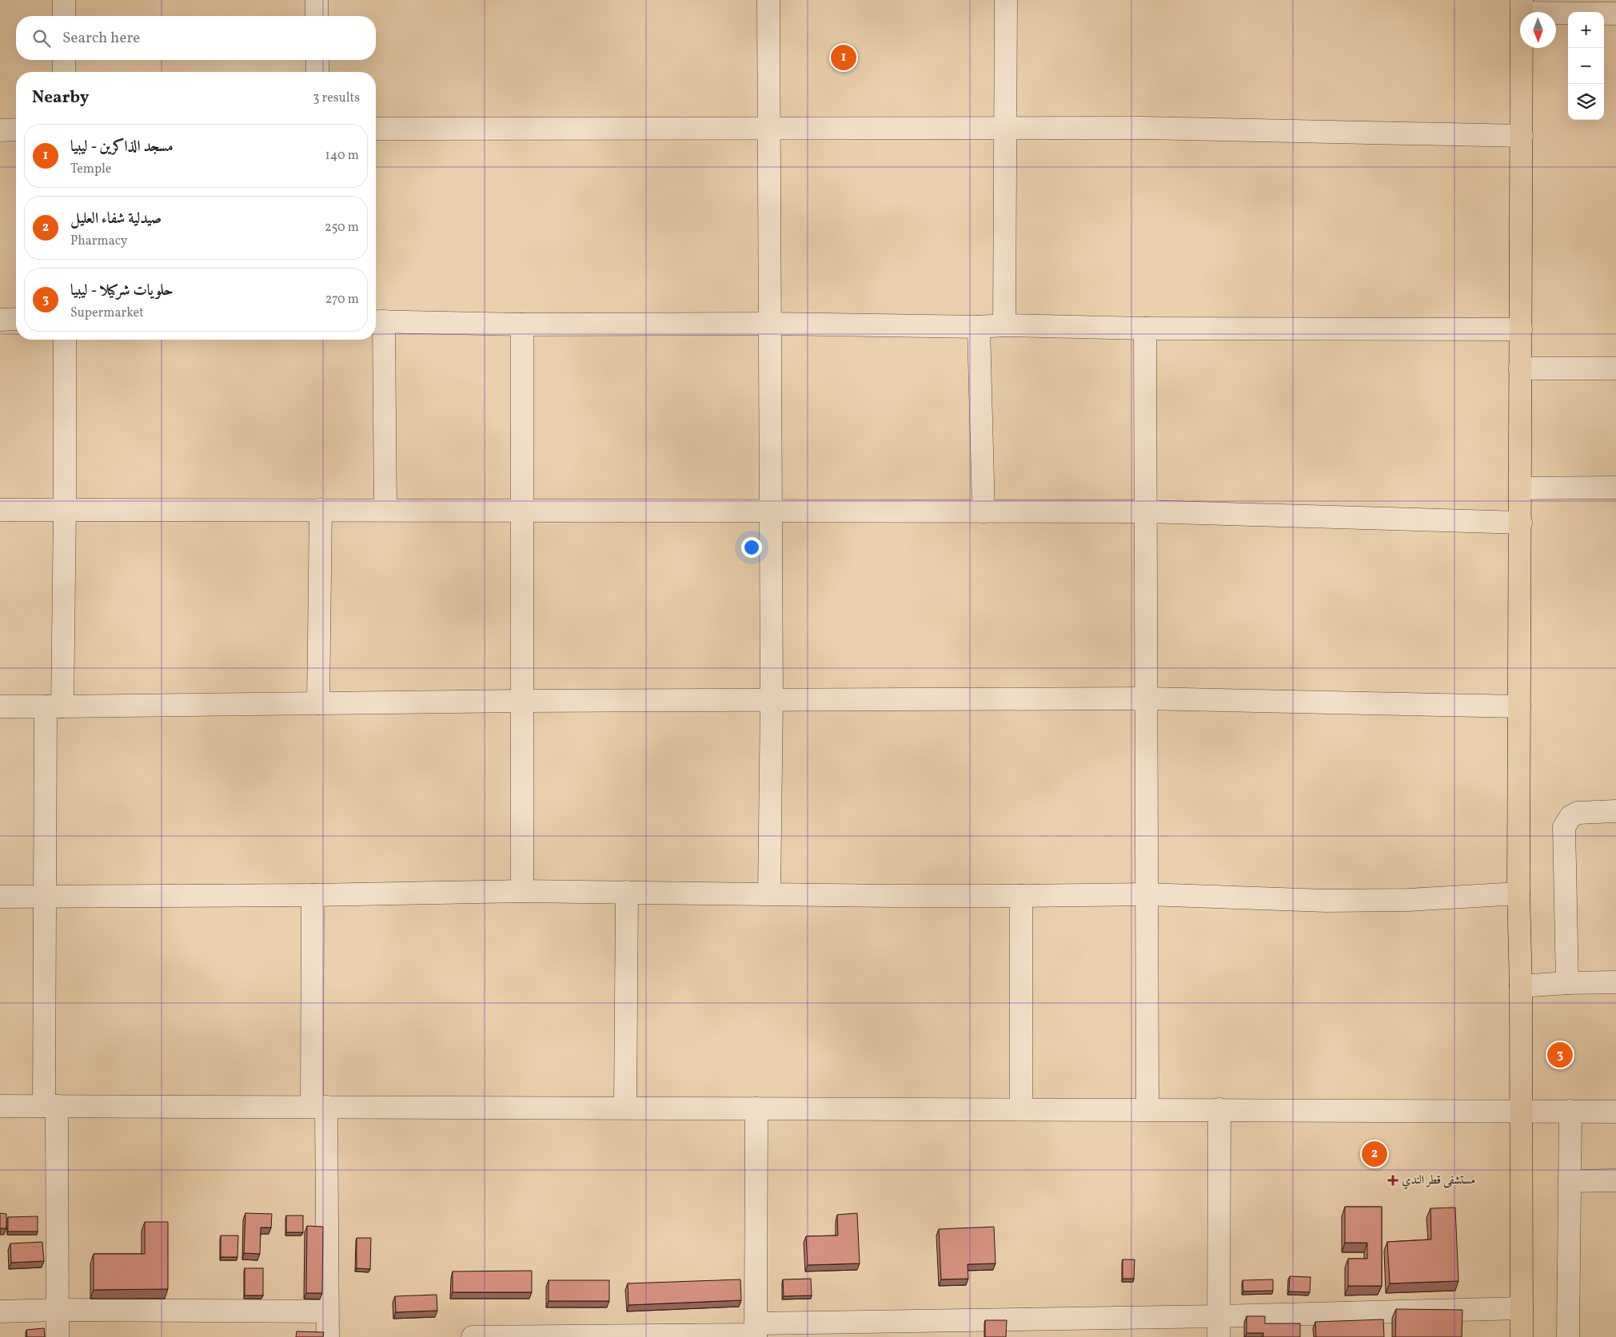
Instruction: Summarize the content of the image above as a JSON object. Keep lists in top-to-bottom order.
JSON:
{
  "places": {
    "health": ["مستشفى قطر الندي"]
  },
  "north": "bottom",
  "page": {
    "map_buttons": ["+", "−"],
    "search": "Search here",
    "pins": ["1", "3", "2"],
    "heading": ["Nearby", "3 results"],
    "list": [
      {
        "mark": "1",
        "name": "مسجد الذاكرين - ليبيا",
        "note": "Temple",
        "value": "140 m"
      },
      {
        "mark": "2",
        "name": "صيدلية شفاء العليل",
        "note": "Pharmacy",
        "value": "250 m"
      },
      {
        "mark": "3",
        "name": "حلويات شركيلا - ليبيا",
        "note": "Supermarket",
        "value": "270 m"
      }
    ]
  }
}
